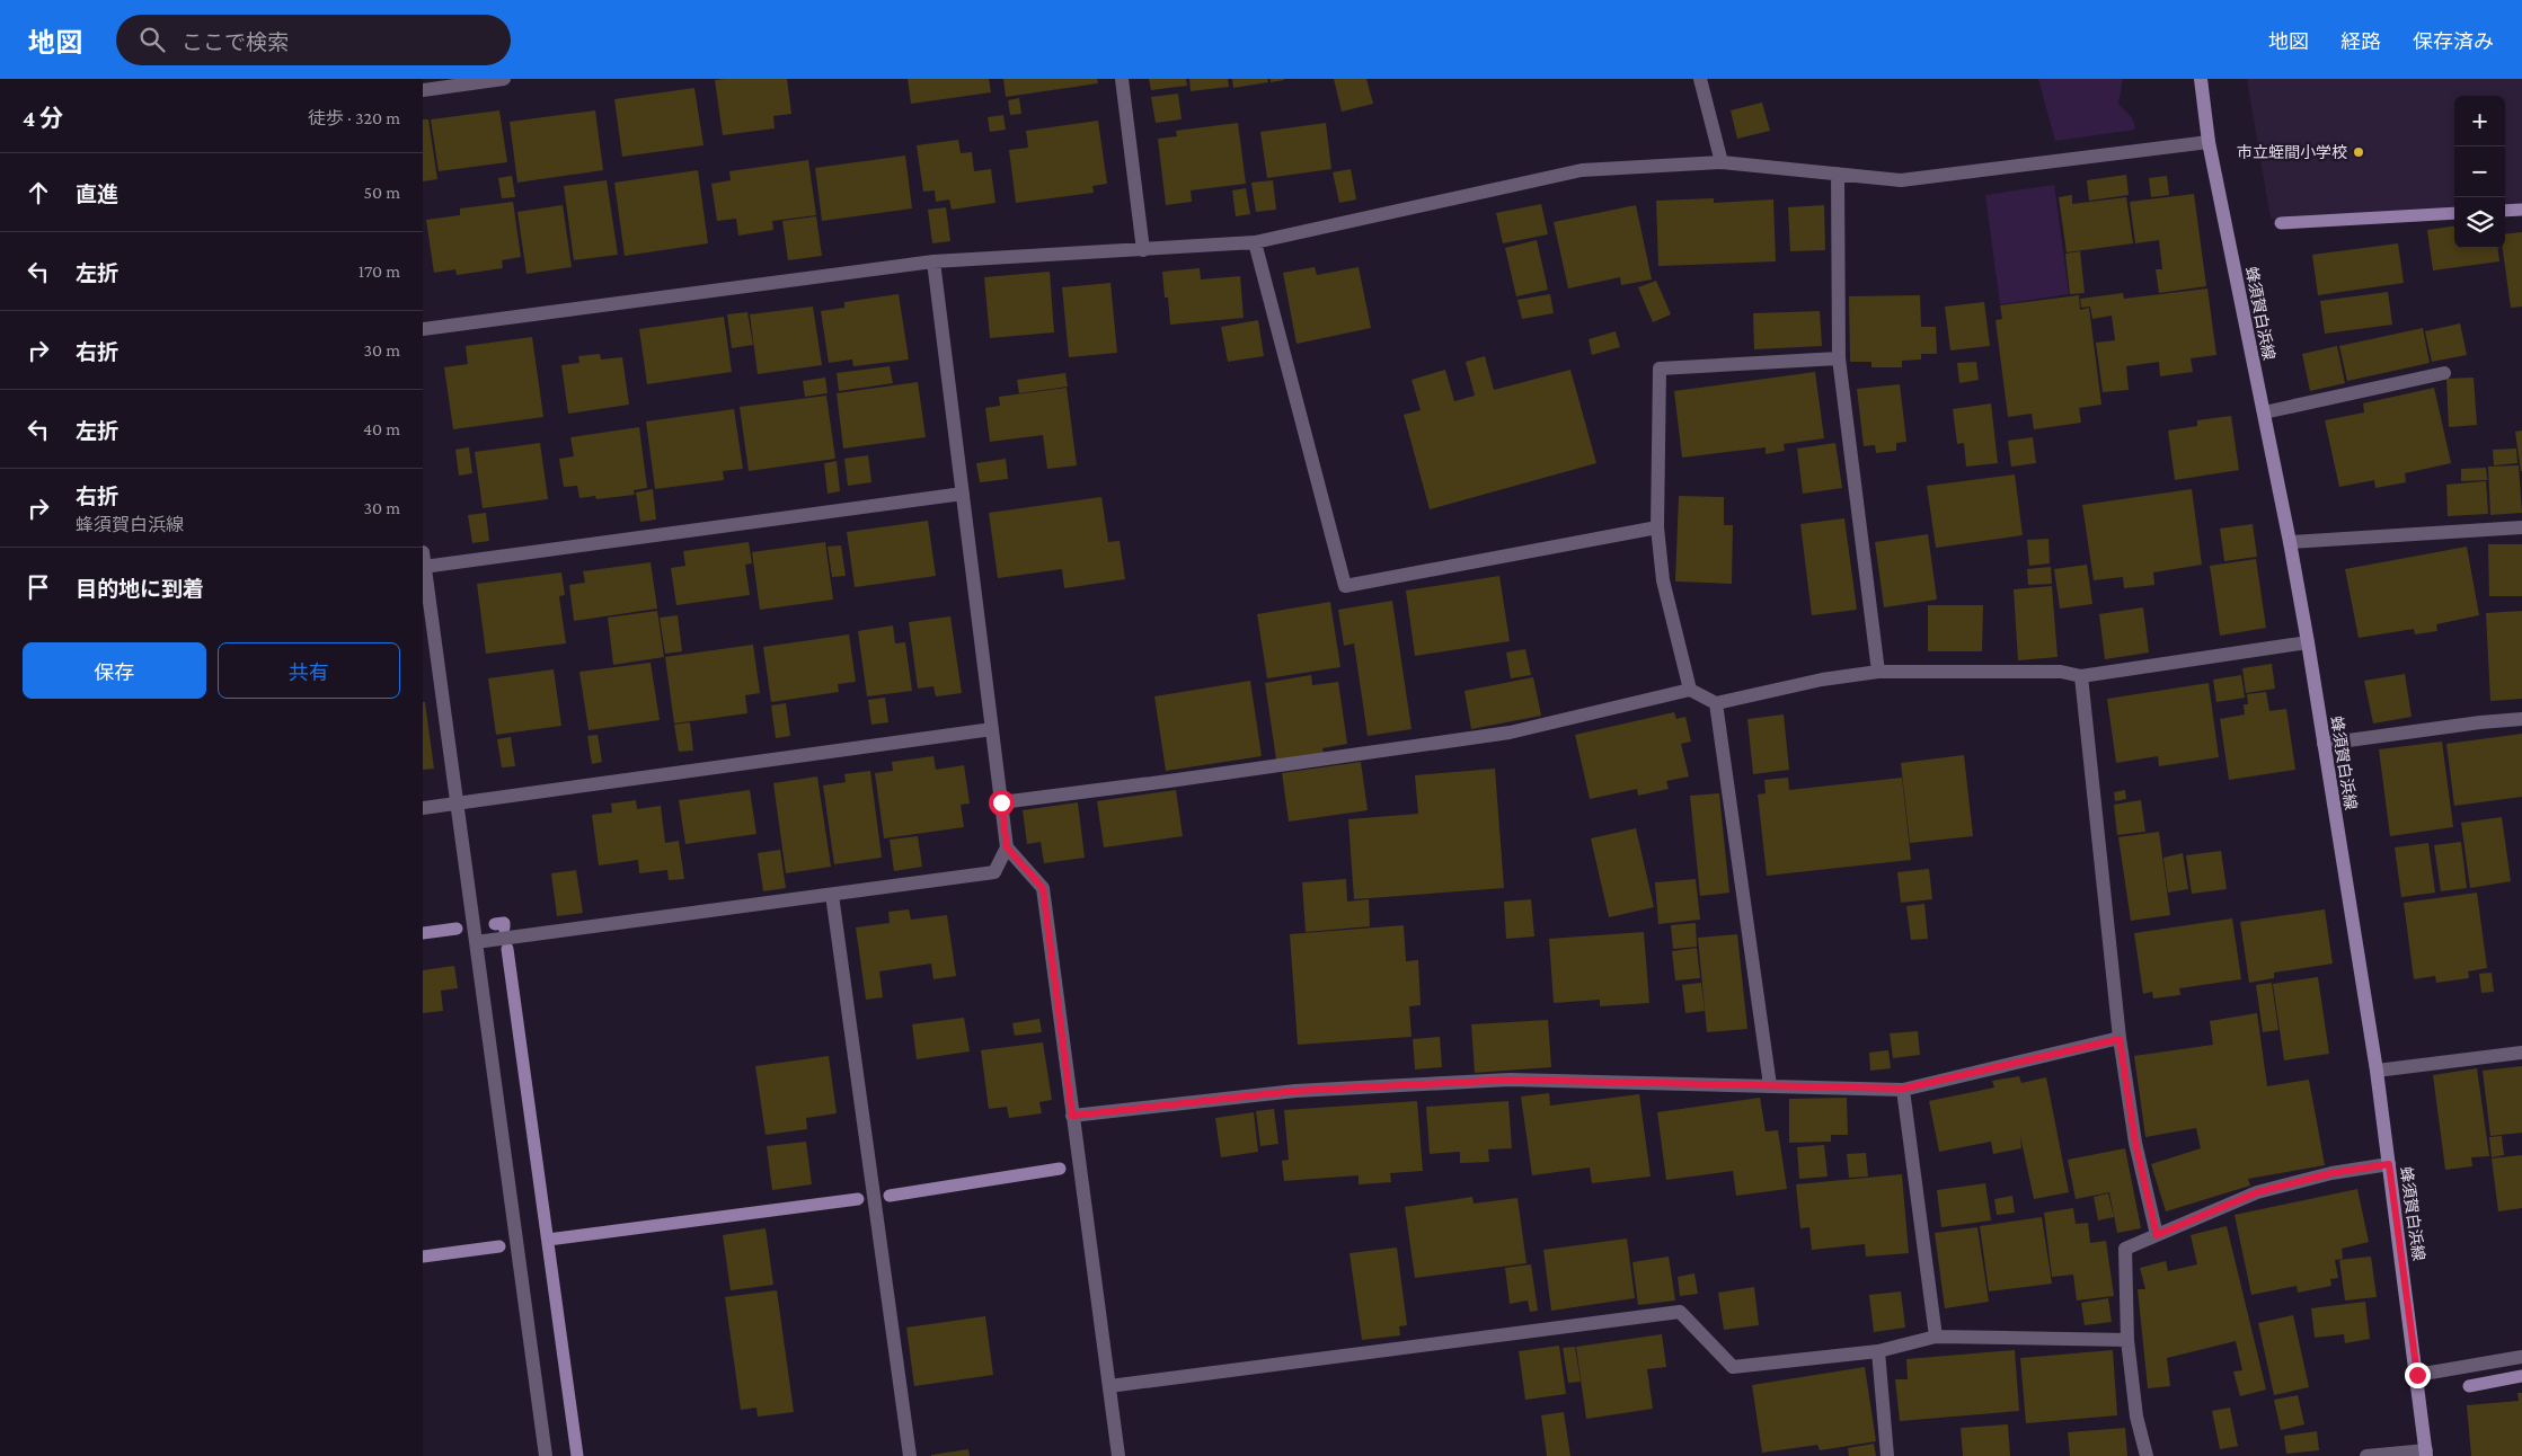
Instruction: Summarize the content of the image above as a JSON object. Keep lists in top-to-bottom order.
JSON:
{
  "streets": {
    "main road": ["蜂須賀白浜線"]
  },
  "places": ["市立蛭間小学校"],
  "page": {
    "header": "地図",
    "search": "ここで検索",
    "nav": ["地図", "経路", "保存済み"],
    "heading": ["4 分", "徒歩 · 320 m"],
    "map_buttons": ["+", "−"],
    "list": [
      ["直進", "50 m"],
      ["左折", "170 m"],
      ["右折", "30 m"],
      ["左折", "40 m"],
      ["右折", "蜂須賀白浜線", "30 m"],
      "目的地に到着"
    ],
    "buttons": ["保存", "共有"]
  }
}
